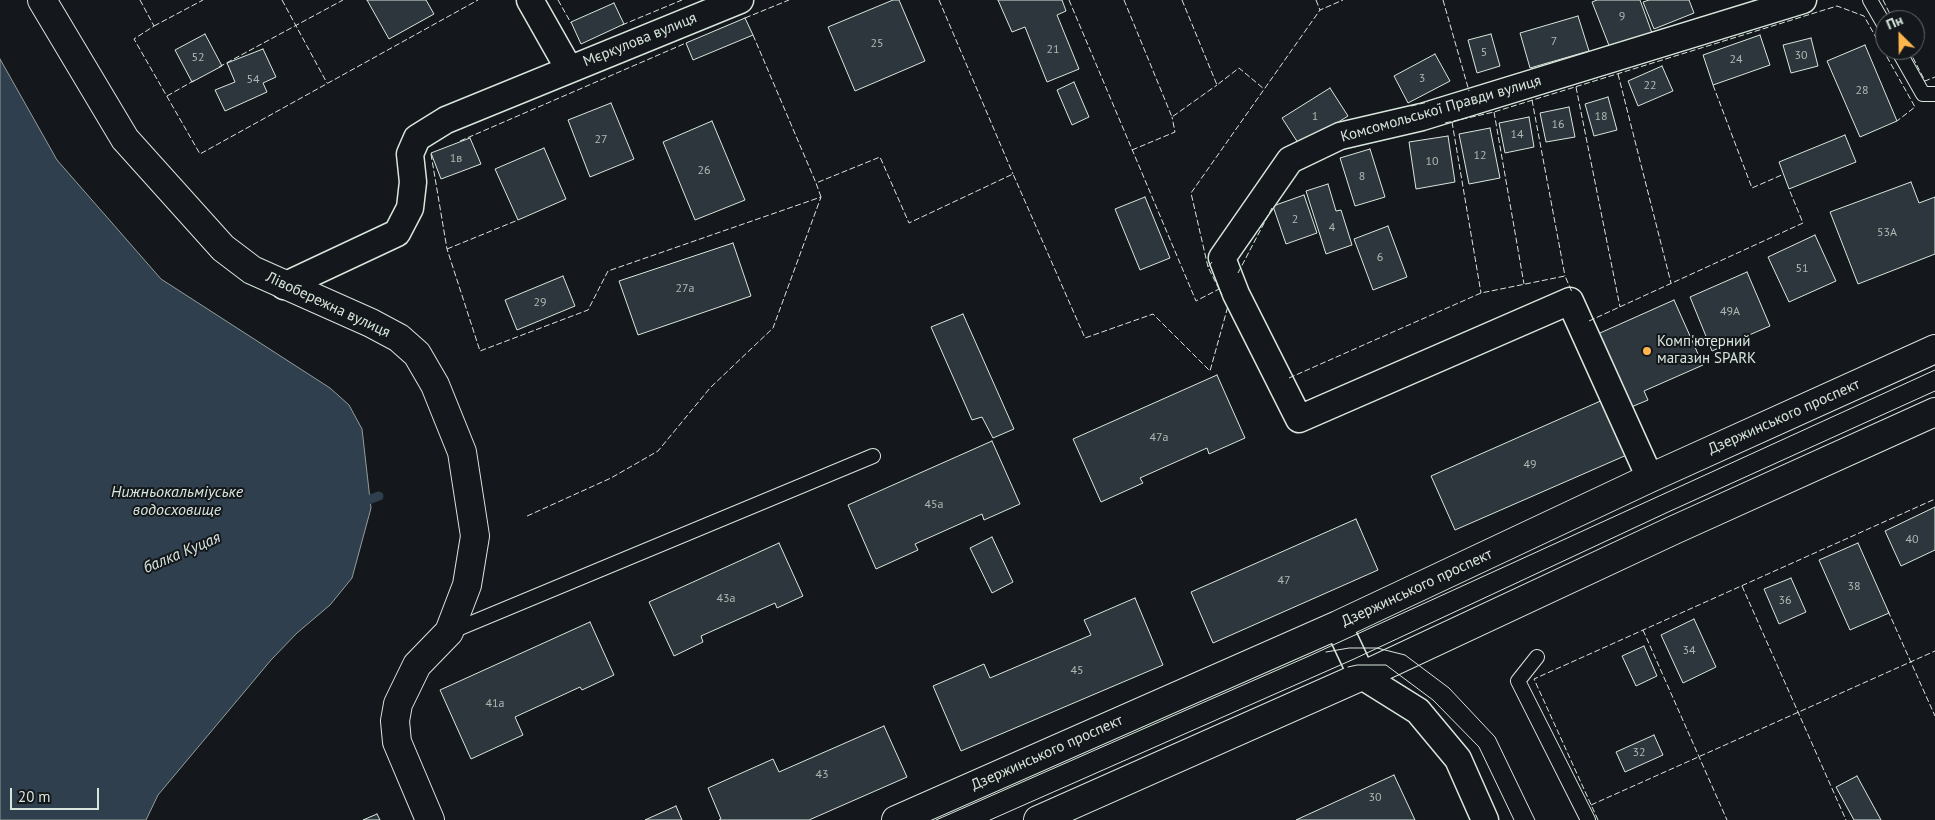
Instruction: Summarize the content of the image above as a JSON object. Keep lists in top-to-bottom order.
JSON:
{
  "streets": {
    "street": [
      "Мєркулова вулиця",
      "Комсомольської Правди вулиця",
      "Лівобережна вулиця",
      "Дзержинського проспект"
    ]
  },
  "crossings": [
    ["Мєркулова вулиця", "Лівобережна вулиця"],
    ["Комсомольської Правди вулиця", "Дзержинського проспект"]
  ],
  "water": ["Нижньокальміуське водосховище", "балка Куцая"],
  "places": ["Комп'ютерний магазин SPARK"],
  "house_numbers": [
    "9",
    "7",
    "25",
    "21",
    "5",
    "30",
    "52",
    "24",
    "3",
    "54",
    "22",
    "28",
    "1",
    "18",
    "16",
    "14",
    "27",
    "12",
    "1в",
    "10",
    "26",
    "8",
    "2",
    "4",
    "53А",
    "6",
    "51",
    "27а",
    "29",
    "49А",
    "47а",
    "49",
    "45а",
    "40",
    "47",
    "38",
    "43а",
    "36",
    "34",
    "45",
    "41а",
    "32",
    "43",
    "30"
  ],
  "scale_bar": "20 m",
  "north": "top left"
}
